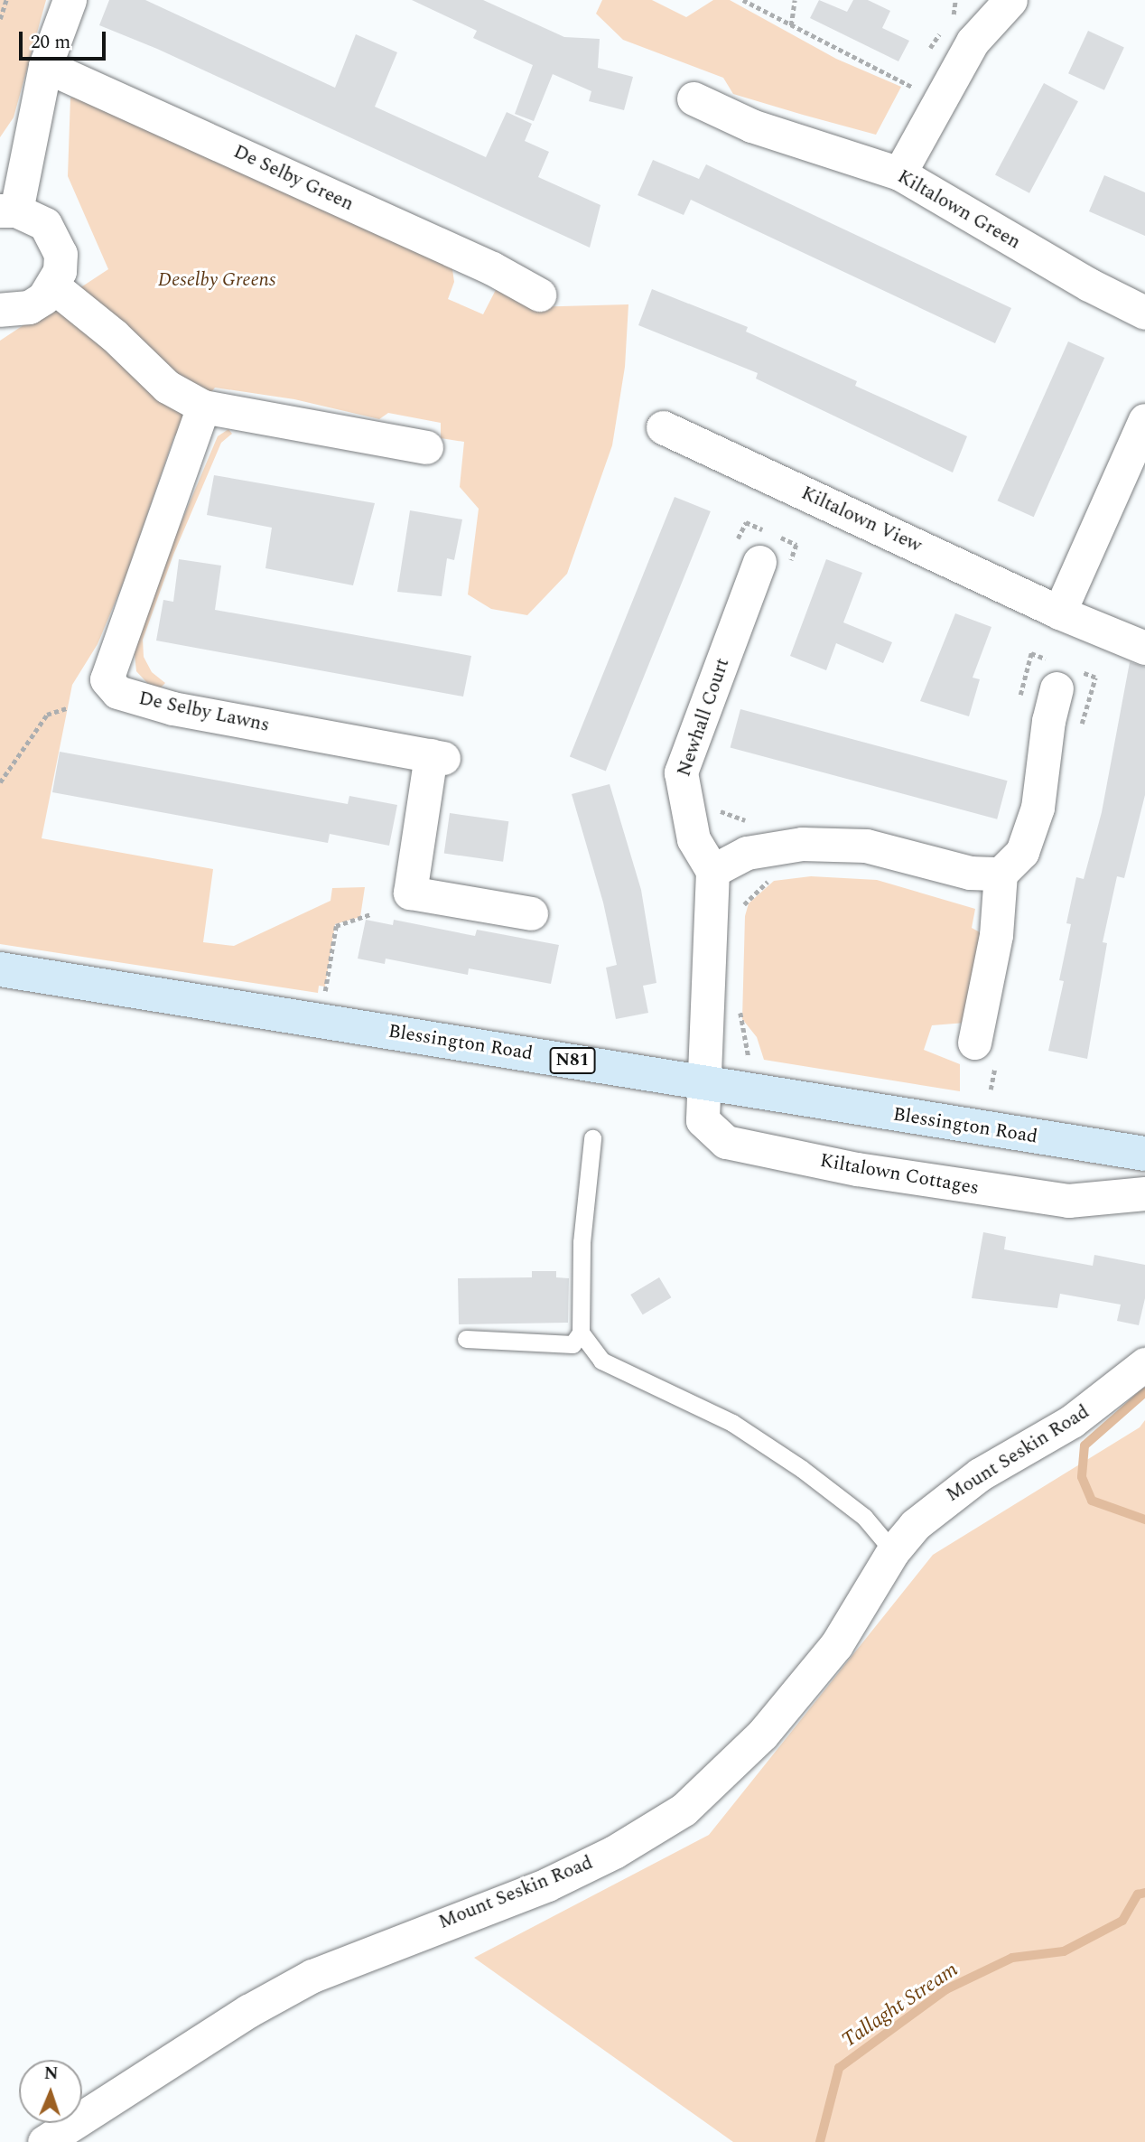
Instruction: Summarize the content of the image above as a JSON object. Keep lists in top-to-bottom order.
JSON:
{
  "streets": {
    "main road": ["Blessington Road", "N81"],
    "street": [
      "De Selby Green",
      "Kiltalown Green",
      "Kiltalown View",
      "De Selby Lawns",
      "Newhall Court",
      "Kiltalown Cottages",
      "Mount Seskin Road"
    ]
  },
  "crossings": [
    ["Blessington Road", "Kiltalown Cottages"]
  ],
  "water": ["Tallaght Stream"],
  "parks": ["Deselby Greens"],
  "scale_bar": "20 m",
  "north": "top"
}
